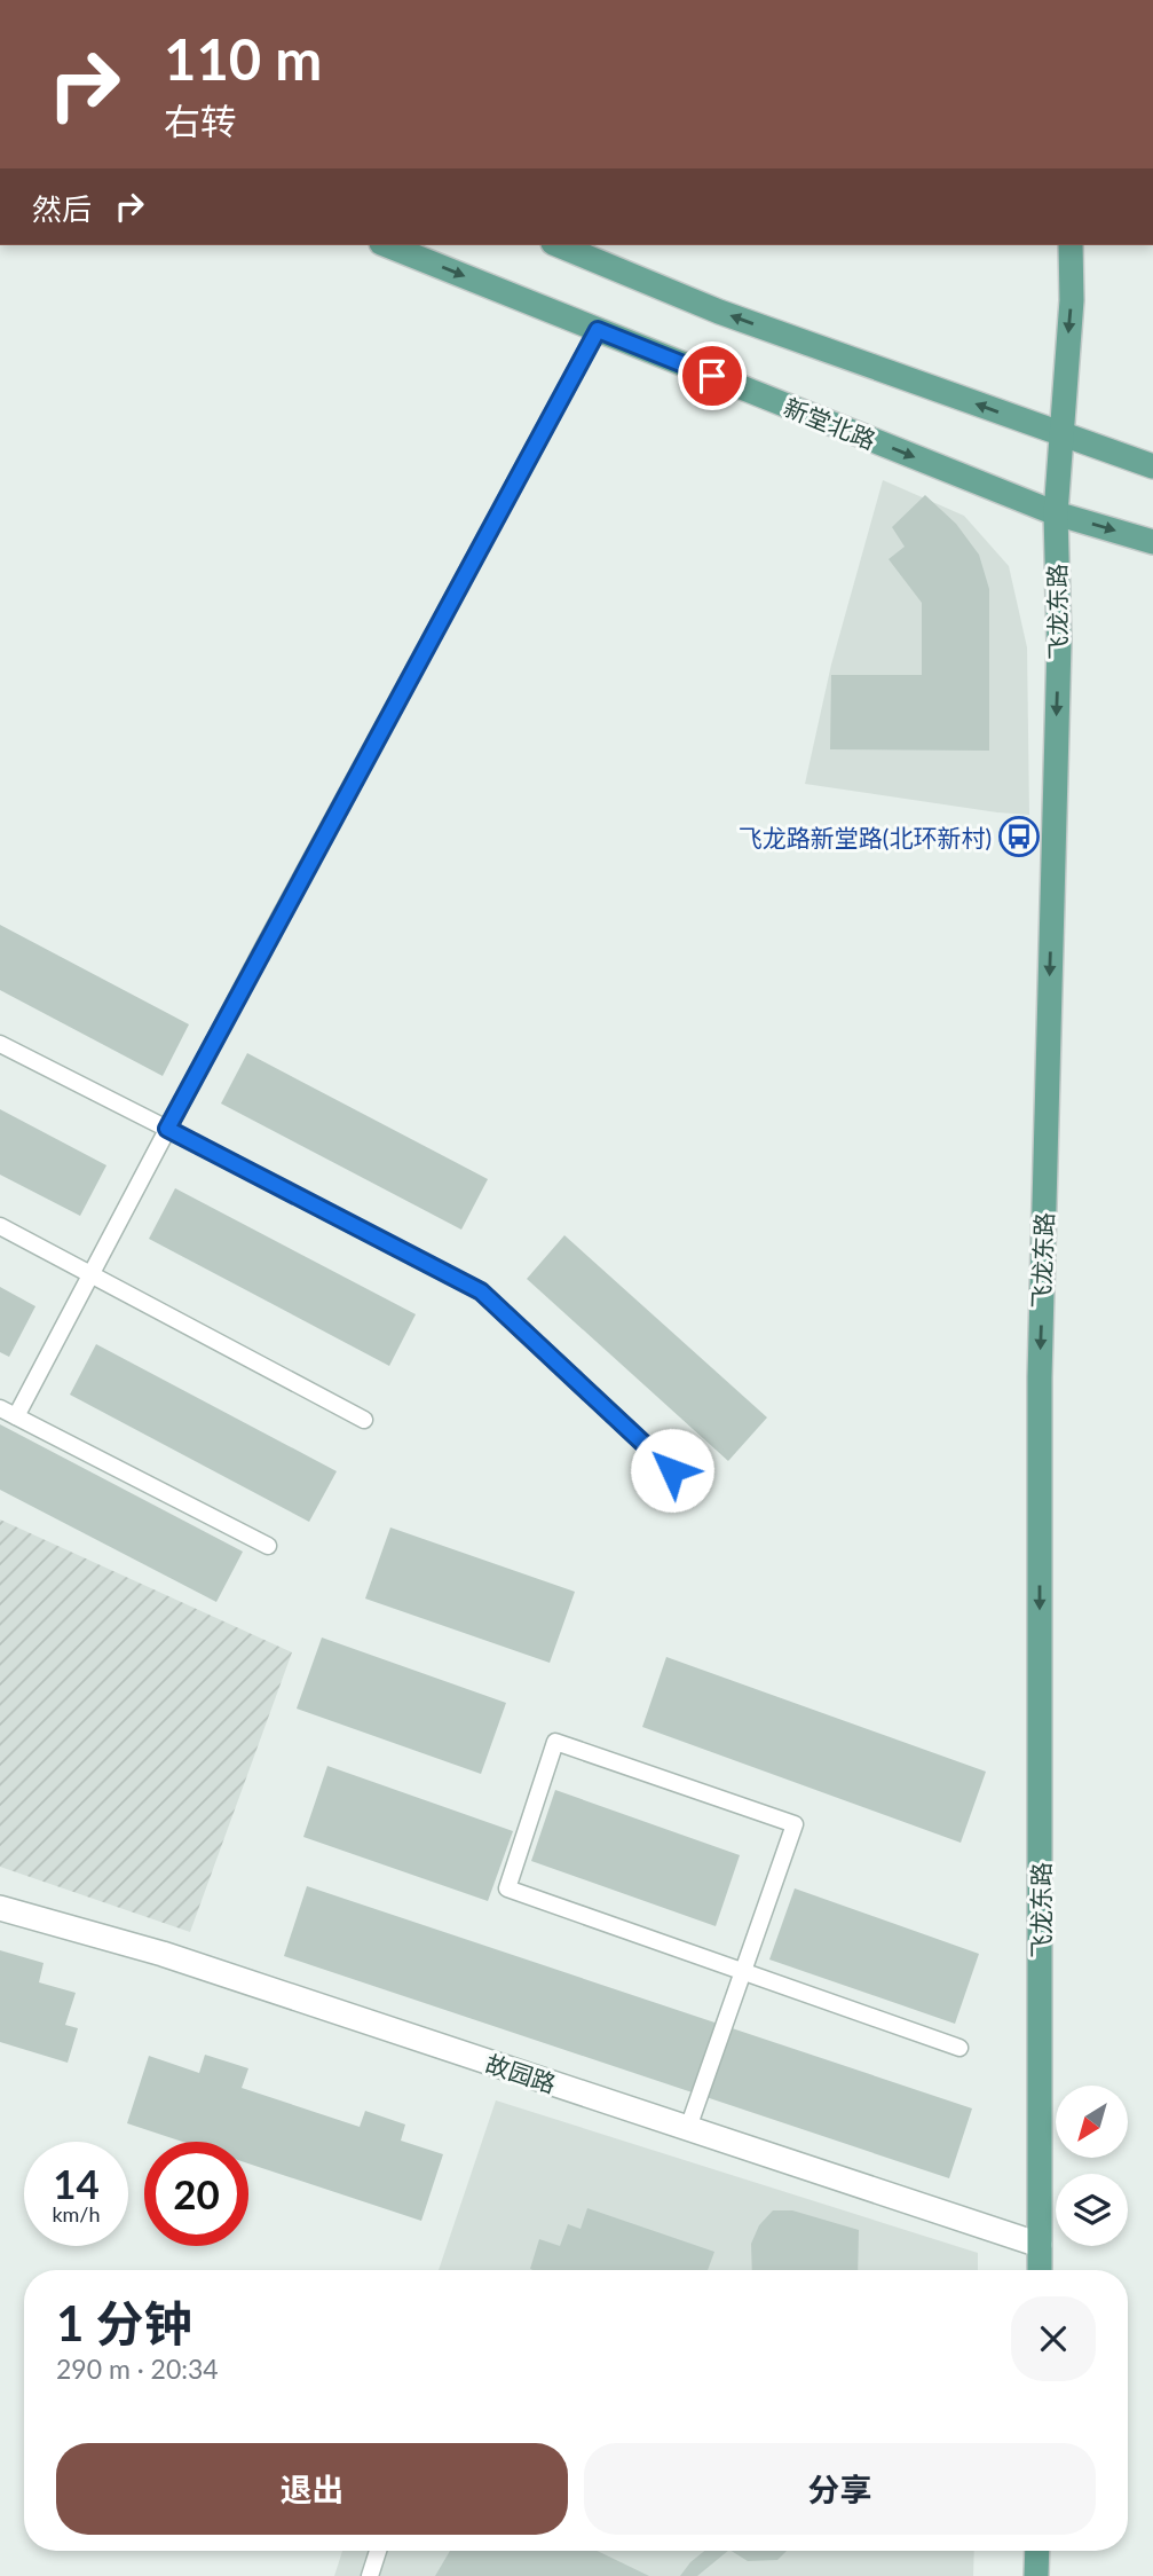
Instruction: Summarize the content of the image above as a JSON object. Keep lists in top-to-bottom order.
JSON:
{
  "streets": {
    "main road": ["新堂北路", "飞龙东路"],
    "street": ["故园路"]
  },
  "crossings": [
    ["新堂北路", "飞龙东路"],
    ["飞龙东路", "故园路"]
  ],
  "one_way": ["飞龙东路"],
  "places": {
    "bus stop": ["飞龙路新堂路(北环新村)"]
  },
  "north": "bottom left",
  "page": {
    "turn": ["110 m", "右转"],
    "then": "然后",
    "speed": "14 km/h",
    "limit": "20",
    "heading": ["1 分钟", "290 m · 20:34"],
    "buttons": ["退出", "分享"]
  }
}
